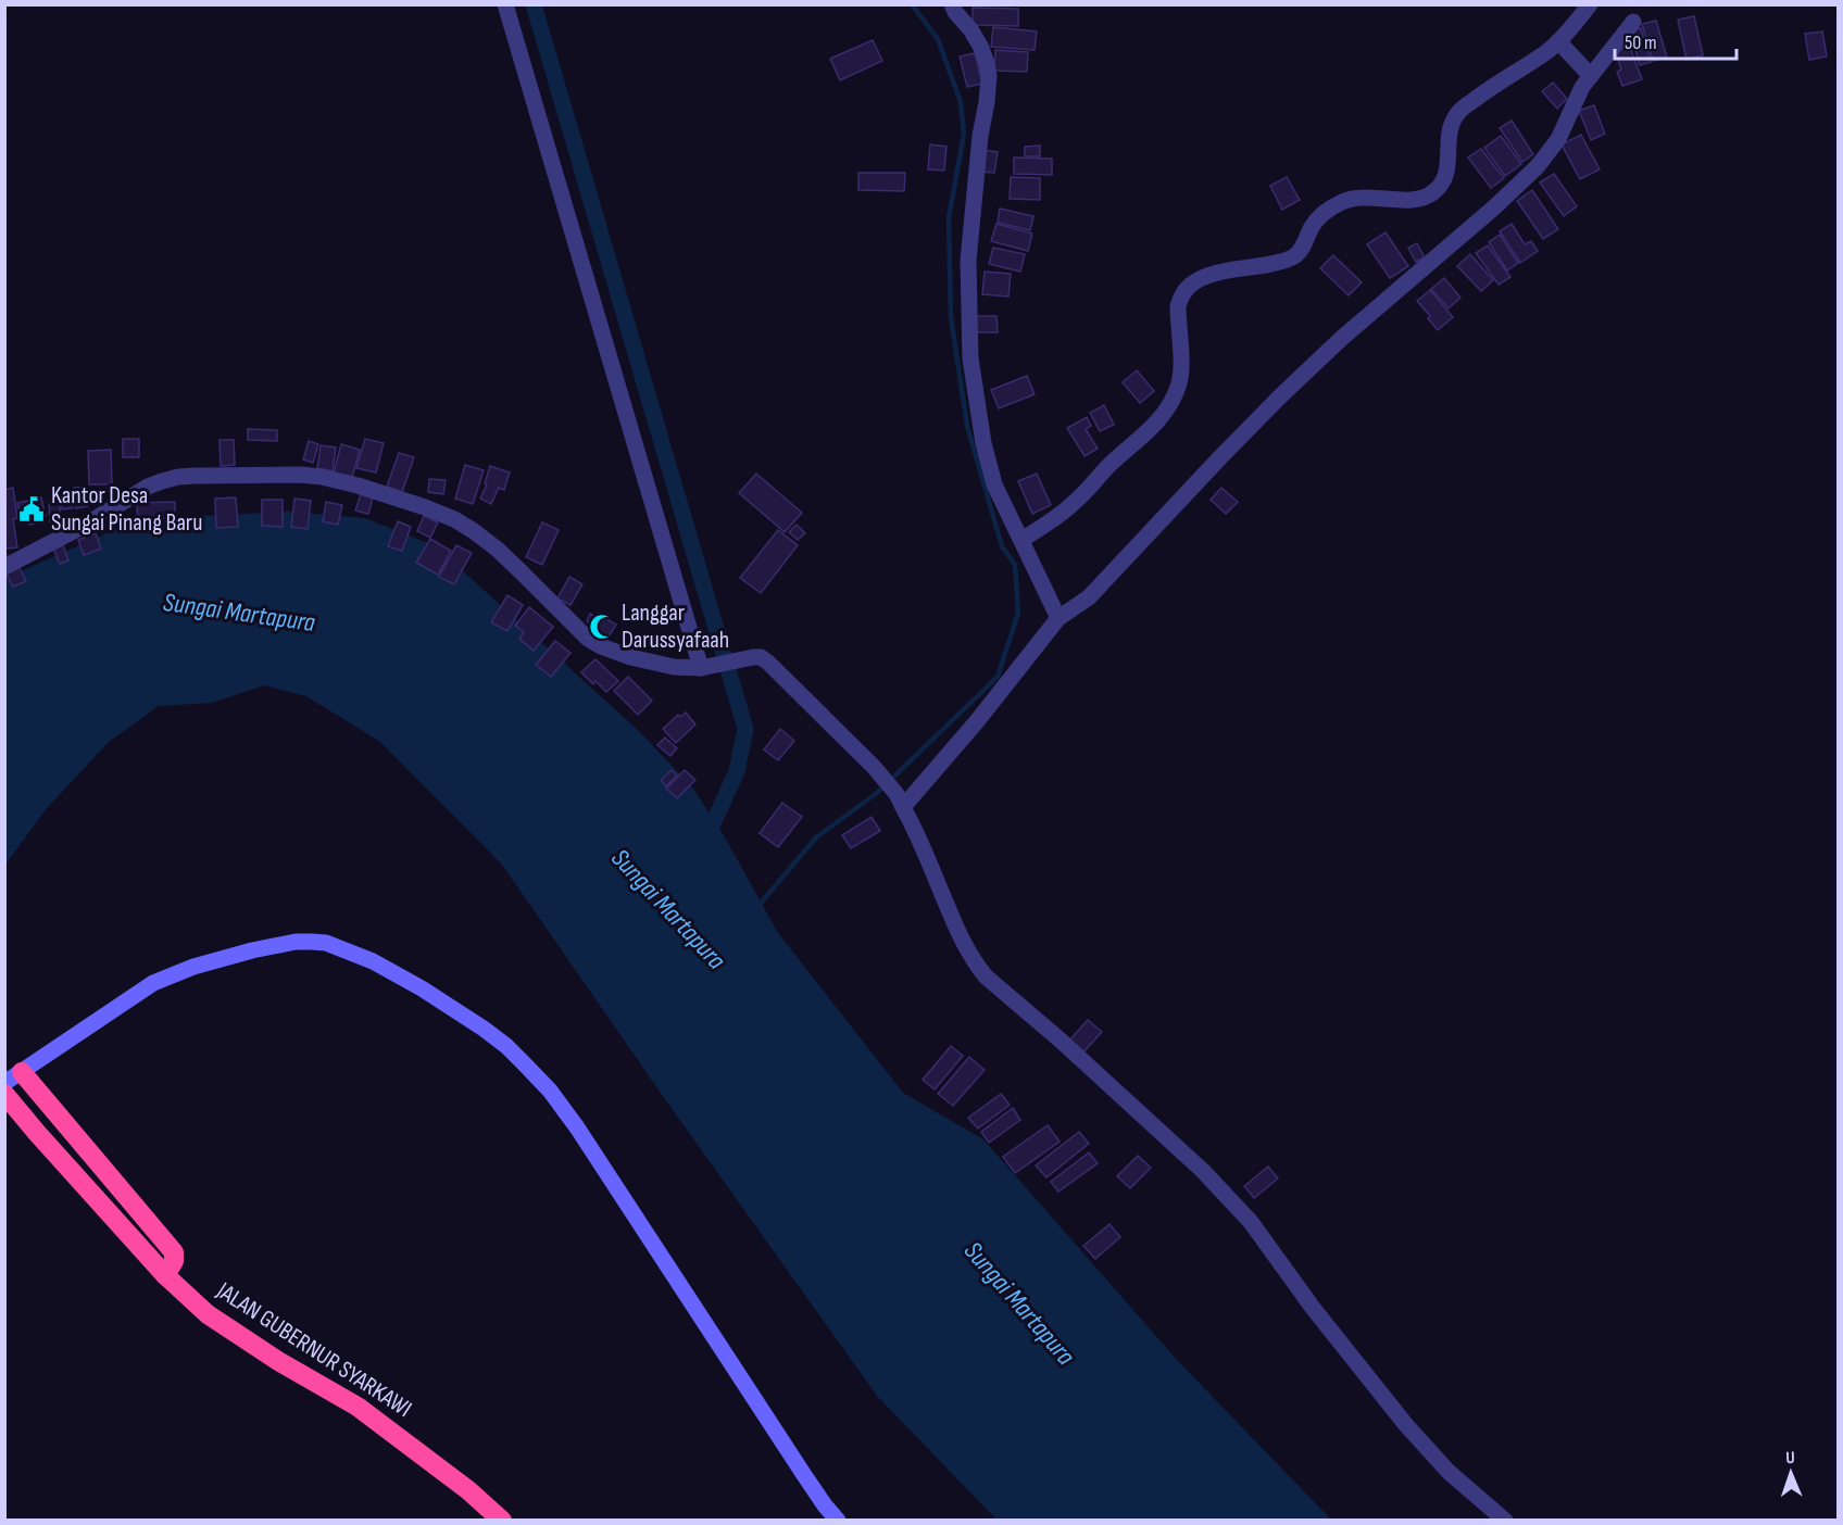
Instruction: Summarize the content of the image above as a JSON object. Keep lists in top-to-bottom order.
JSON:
{
  "streets": {
    "highway": ["JALAN GUBERNUR SYARKAWI"]
  },
  "water": ["Sungai Martapura"],
  "places": {
    "public building": ["Kantor Desa Sungai Pinang Baru"],
    "mosque": ["Langgar Darussyafaah"]
  },
  "scale_bar": "50 m",
  "north": "top"
}
